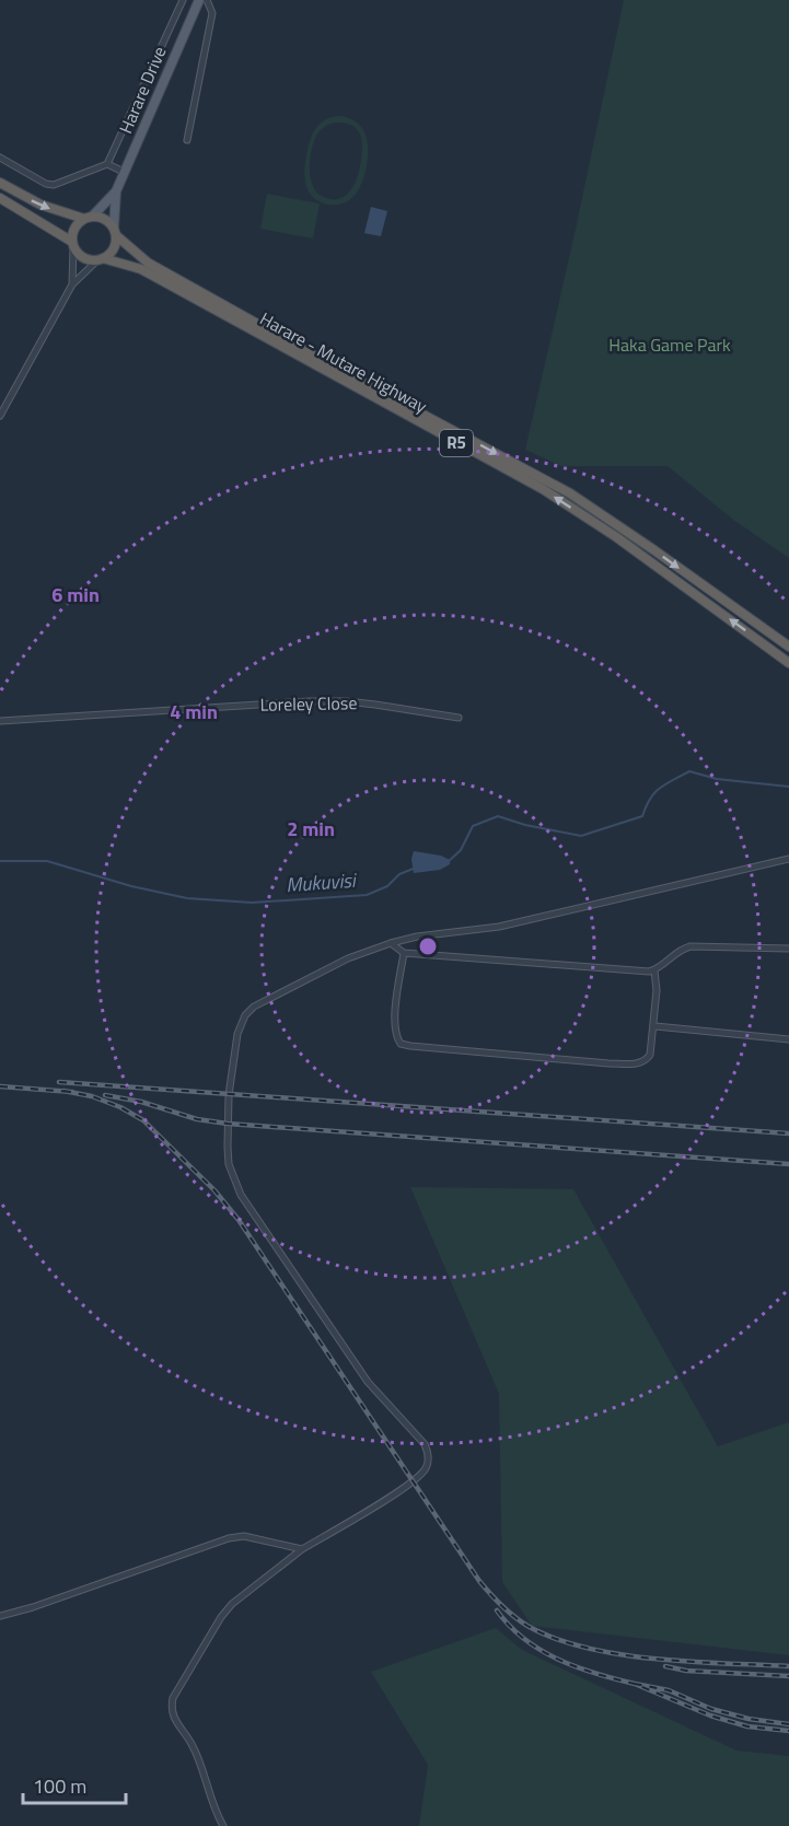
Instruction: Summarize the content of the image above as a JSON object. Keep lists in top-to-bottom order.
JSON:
{
  "streets": {
    "highway": ["Harare - Mutare Highway", "R5"],
    "main road": ["Harare Drive"],
    "street": ["Loreley Close"]
  },
  "crossings": [
    ["Harare Drive", "Harare - Mutare Highway"],
    ["Harare Drive", "R5"],
    ["Harare - Mutare Highway", "R5"]
  ],
  "water": ["Mukuvisi"],
  "parks": ["Haka Game Park"],
  "scale_bar": "100 m",
  "rings": ["6 min", "4 min", "2 min"]
}
